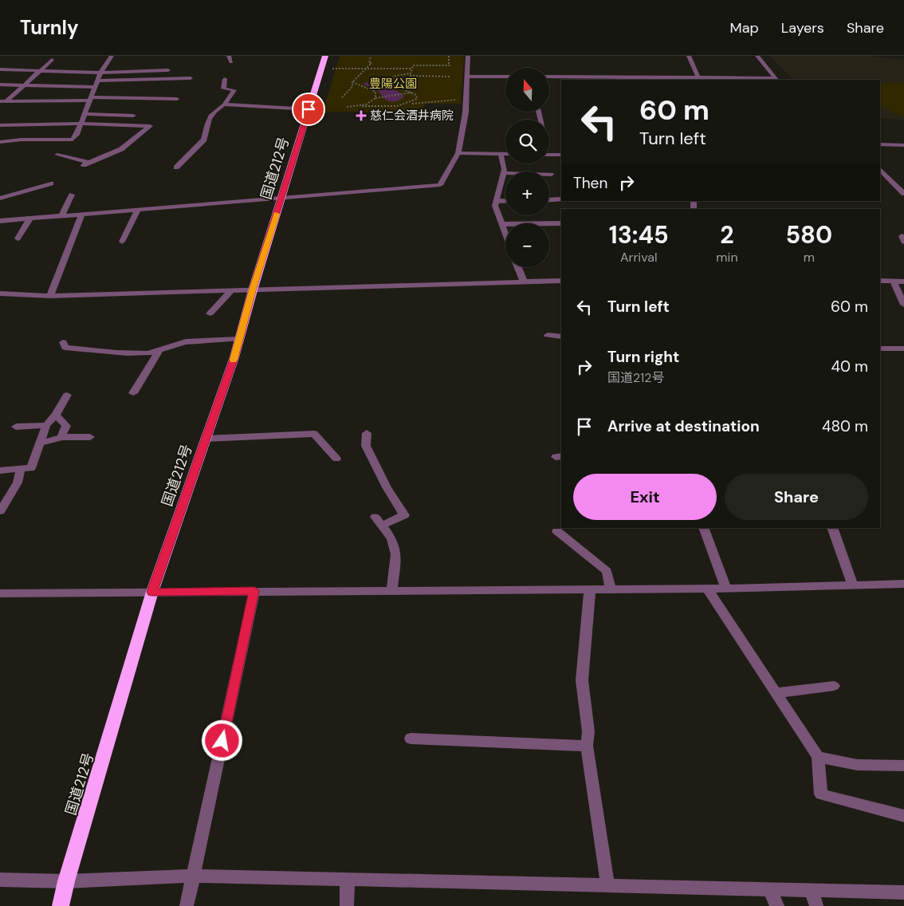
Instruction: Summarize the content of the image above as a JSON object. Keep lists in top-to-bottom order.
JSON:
{
  "streets": {
    "highway": ["国道212号"]
  },
  "parks": ["豊陽公園"],
  "places": {
    "health": ["慈仁会酒井病院"]
  },
  "north": "top",
  "page": {
    "header": "Turnly",
    "nav": ["Map", "Layers", "Share"],
    "map_buttons": ["+", "−"],
    "turn": ["60 m", "Turn left"],
    "then": "Then",
    "eta": [
      "13:45",
      "Arrival",
      "2",
      "min",
      "580",
      "m"
    ],
    "list": [
      {
        "name": "Turn left",
        "value": "60 m"
      },
      {
        "name": "Turn right",
        "note": "国道212号",
        "value": "40 m"
      },
      {
        "name": "Arrive at destination",
        "value": "480 m"
      }
    ],
    "buttons": ["Exit", "Share"]
  }
}
